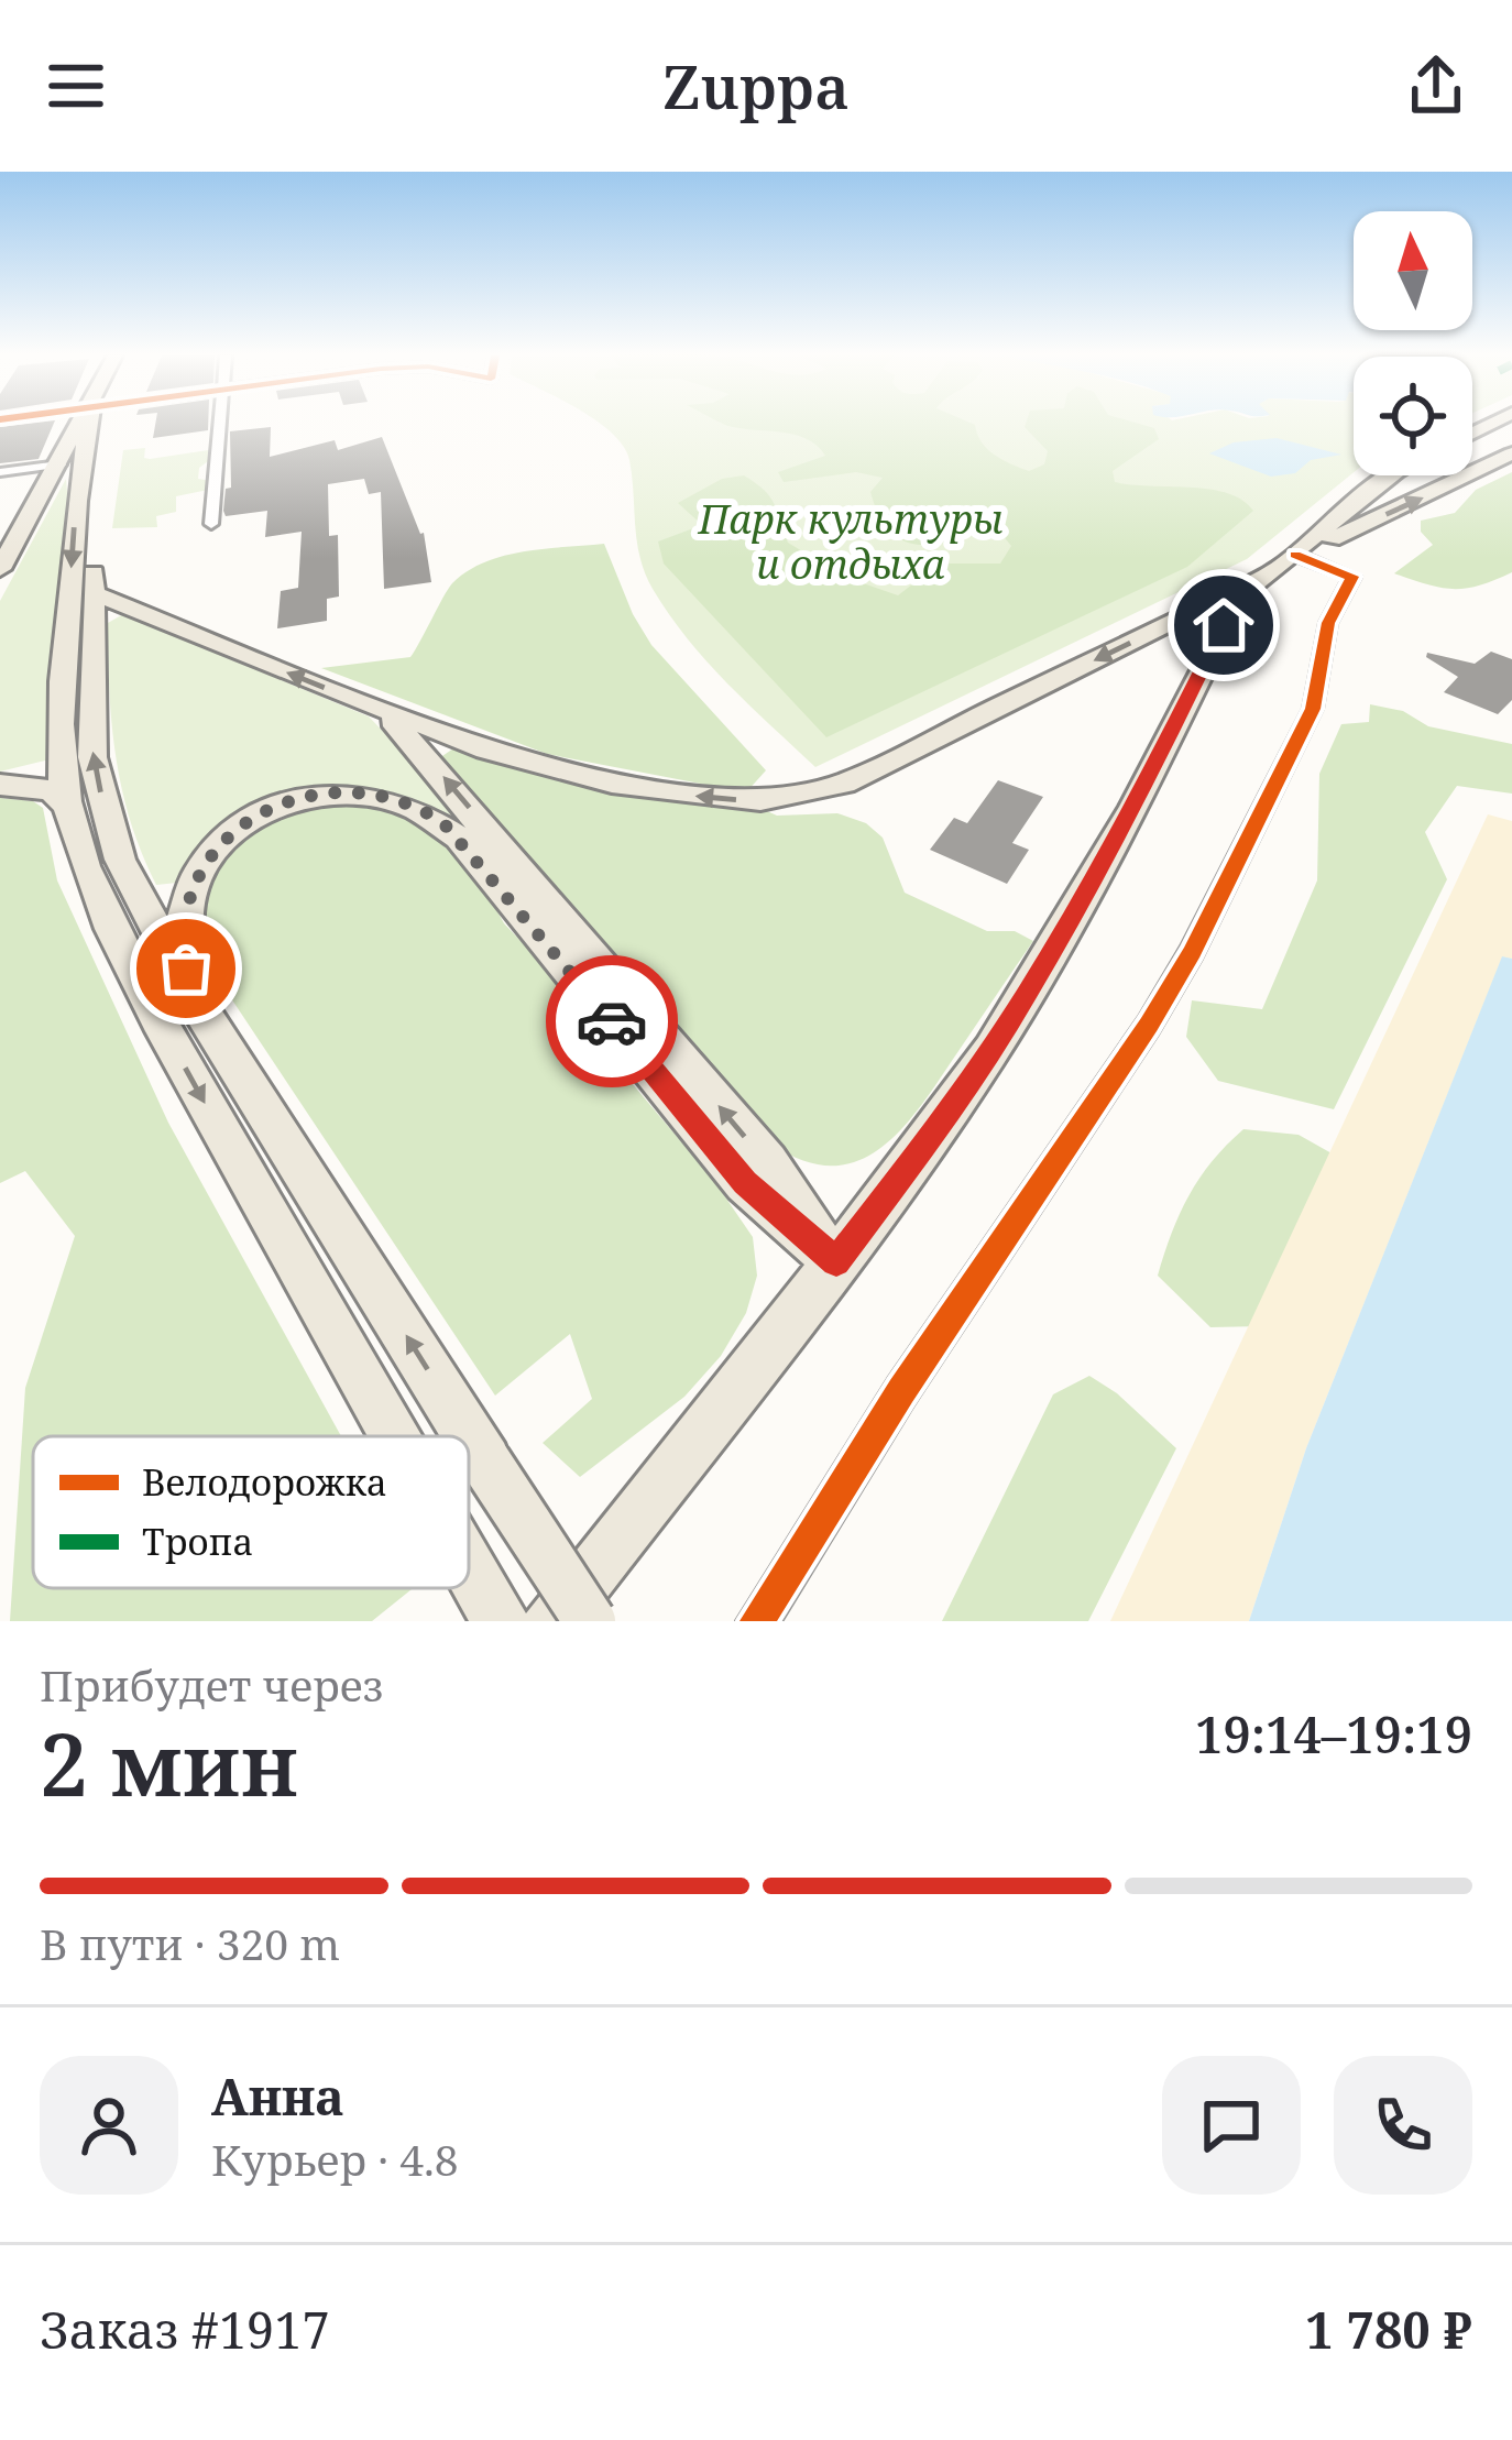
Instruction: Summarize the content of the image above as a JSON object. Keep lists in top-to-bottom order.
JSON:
{
  "parks": ["Парк культуры и отдыха"],
  "legend": ["Велодорожка", "Тропа"],
  "north": "top",
  "page": {
    "header": "Zuppa",
    "heading": ["2 мин", "Прибудет через", "19:14–19:19"],
    "panel": [
      "Анна",
      "Курьер · 4.8",
      "Заказ #1917",
      "1 780 ₽"
    ],
    "bar": "В пути · 320 m"
  }
}
